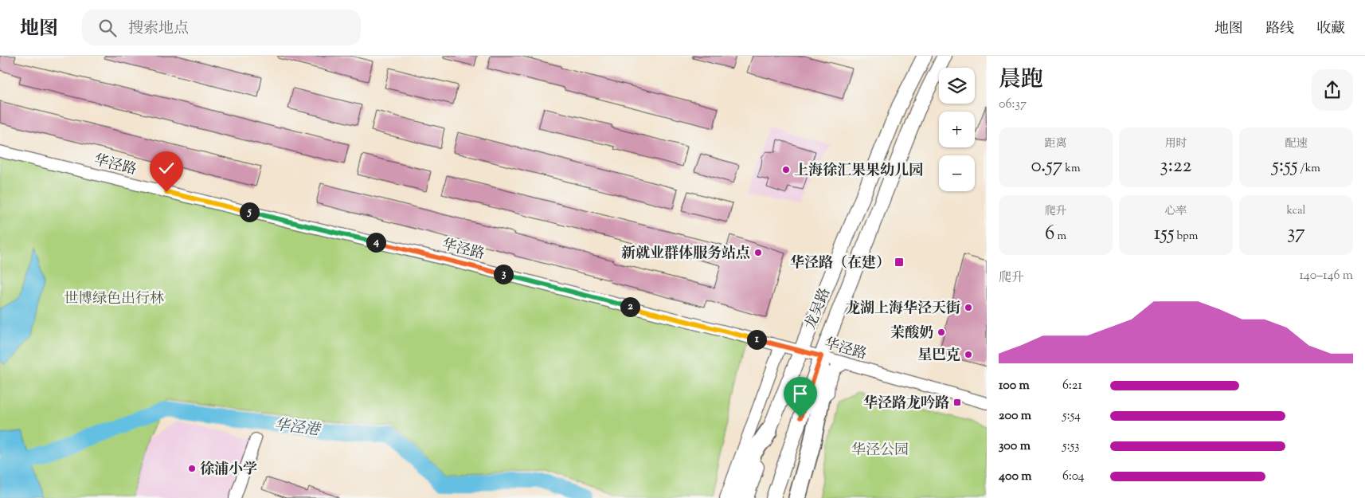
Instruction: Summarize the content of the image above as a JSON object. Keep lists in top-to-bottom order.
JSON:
{
  "streets": {
    "main road": ["龙吴路"],
    "street": ["华泾路"]
  },
  "crossings": [
    ["华泾路", "龙吴路"]
  ],
  "water": ["华泾港"],
  "parks": ["世博绿色出行林", "华泾公园"],
  "places": {
    "other": [
      "上海徐汇果果幼儿园",
      "新就业群体服务站点",
      "龙湖上海华泾天街",
      "茉酸奶",
      "星巴克",
      "徐浦小学"
    ],
    "transit": ["华泾路（在建）", "华泾路龙吟路"]
  },
  "page": {
    "header": "地图",
    "search": "搜索地点",
    "nav": ["地图", "路线", "收藏"],
    "heading": ["晨跑", "06:37"],
    "map_buttons": ["+", "−"],
    "stats": [
      ["距离", "0.57 km"],
      ["用时", "3:22"],
      ["配速", "5:55 /km"],
      ["爬升", "6 m"],
      ["心率", "155 bpm"],
      ["kcal", "37"]
    ],
    "pins": [
      "5",
      "4",
      "3",
      "2",
      "1"
    ],
    "chart": ["爬升", "140–146 m"],
    "list": [
      {
        "name": "100 m",
        "note": "6:21"
      },
      {
        "name": "200 m",
        "note": "5:54"
      },
      {
        "name": "300 m",
        "note": "5:53"
      },
      {
        "name": "400 m",
        "note": "6:04"
      }
    ]
  }
}
